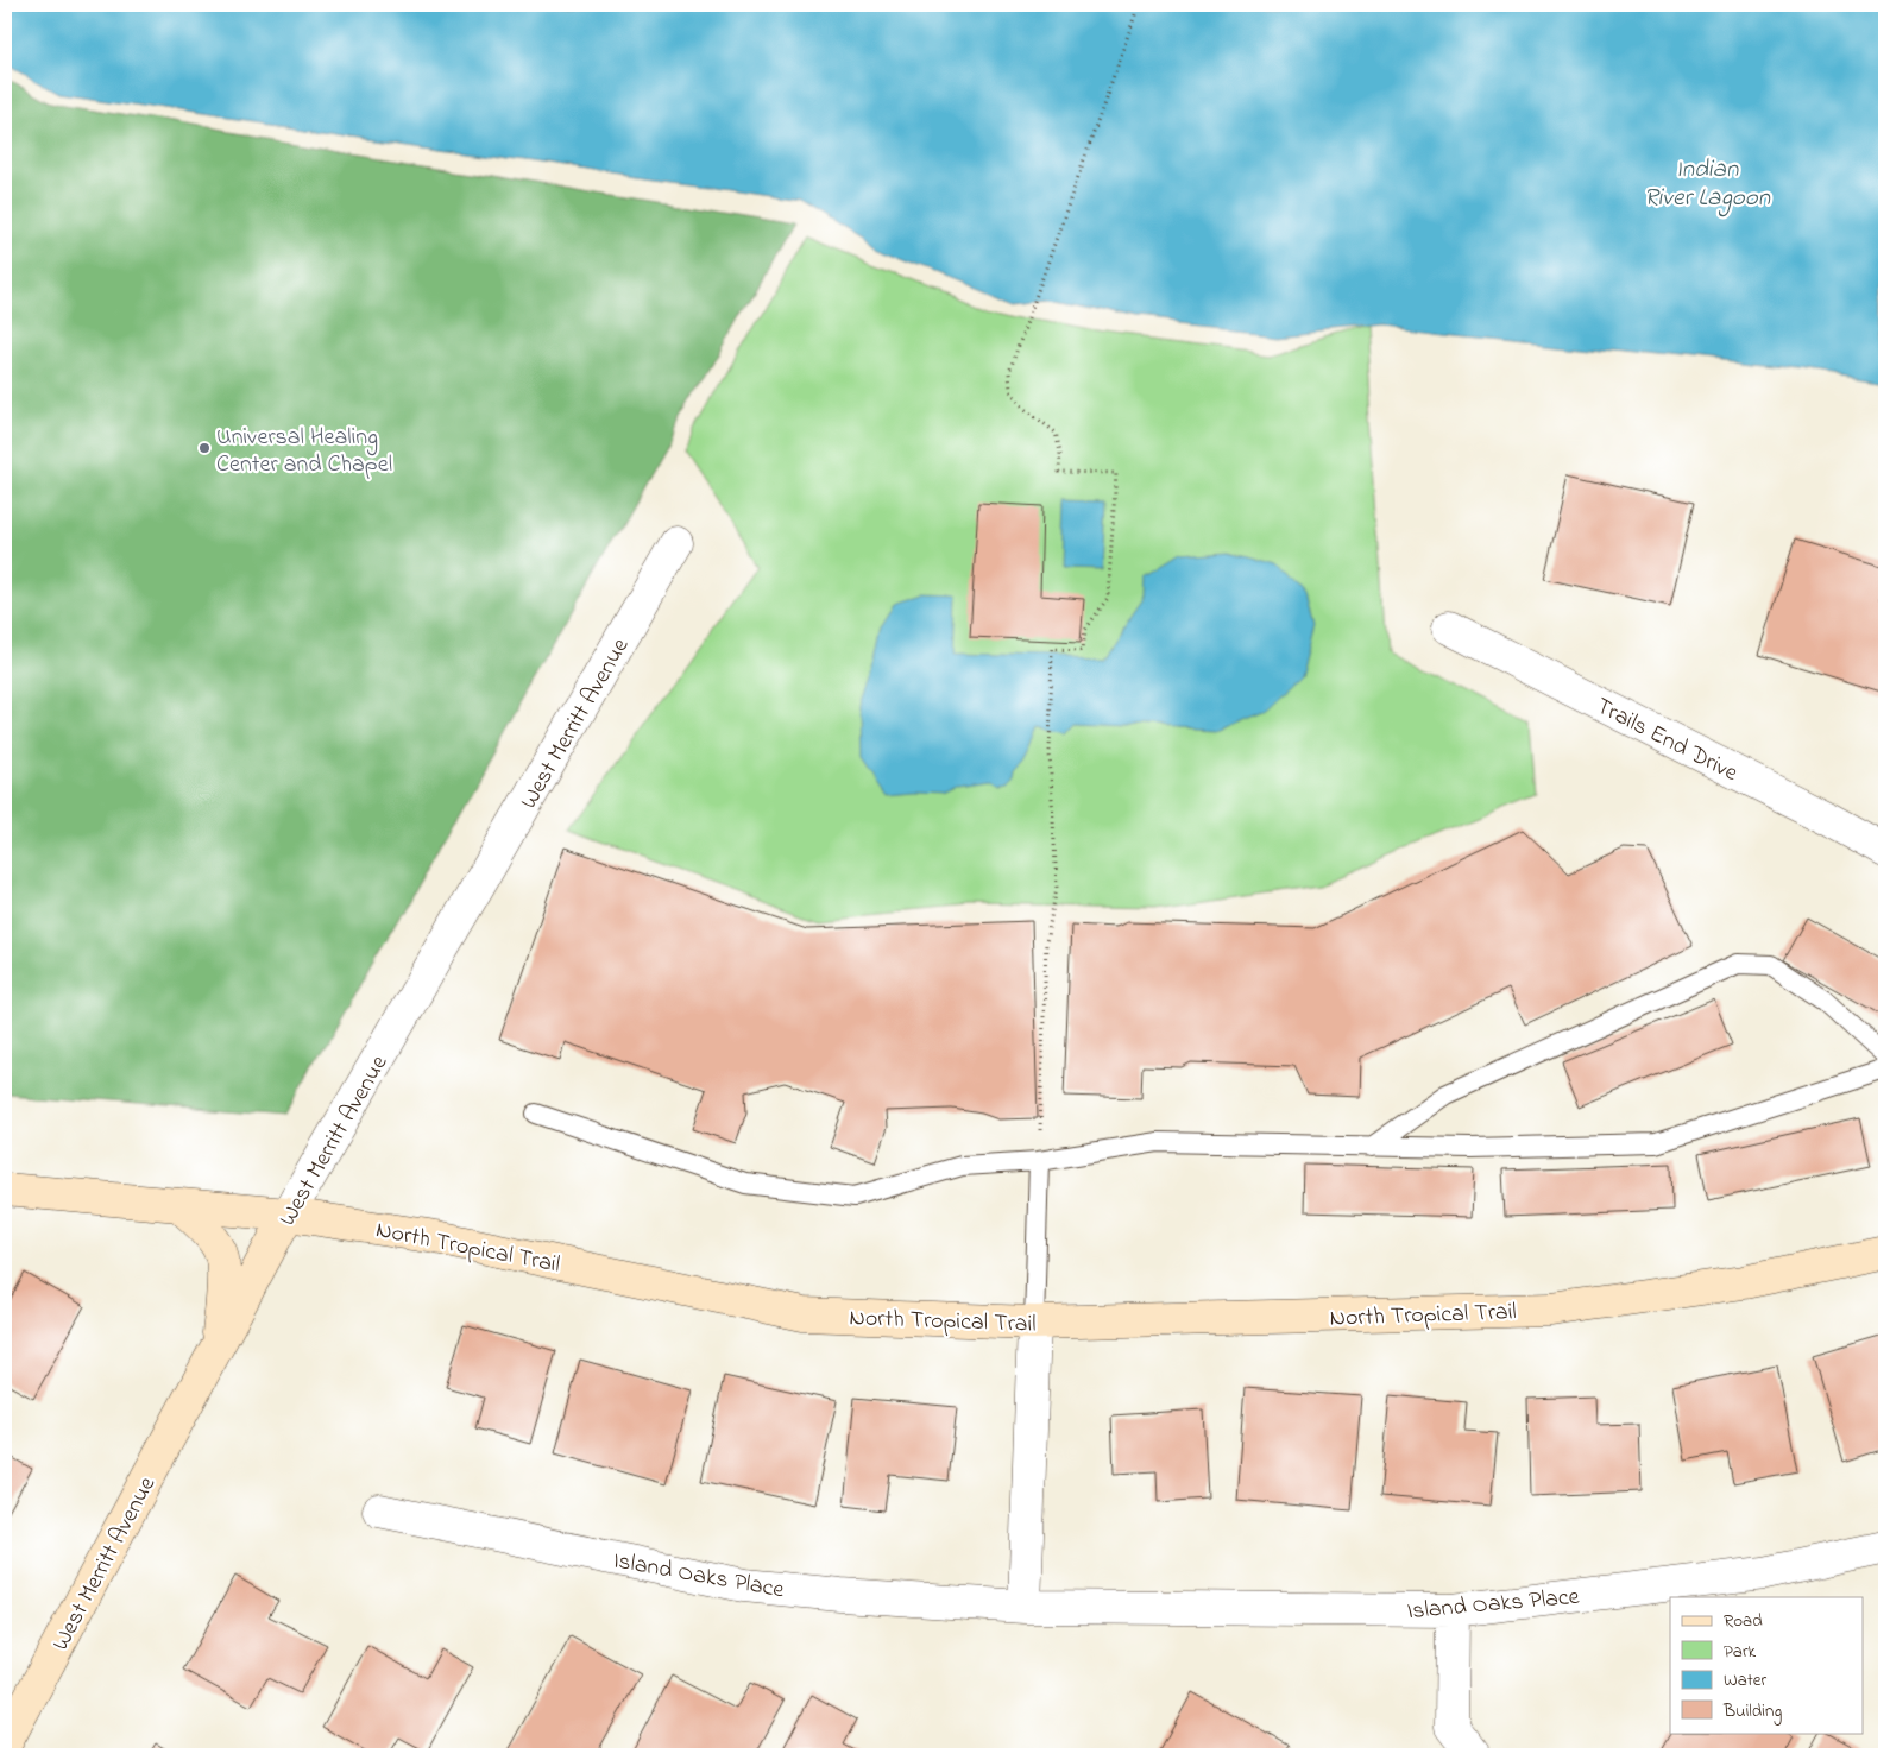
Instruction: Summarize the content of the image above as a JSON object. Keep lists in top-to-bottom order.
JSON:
{
  "streets": {
    "street": [
      "West Merritt Avenue",
      "Trails End Drive",
      "North Tropical Trail",
      "Island Oaks Place"
    ]
  },
  "crossings": [
    ["West Merritt Avenue", "North Tropical Trail"]
  ],
  "water": ["Indian River Lagoon"],
  "places": ["Universal Healing Center and Chapel"],
  "legend": [
    "Road",
    "Park",
    "Water",
    "Building"
  ]
}
